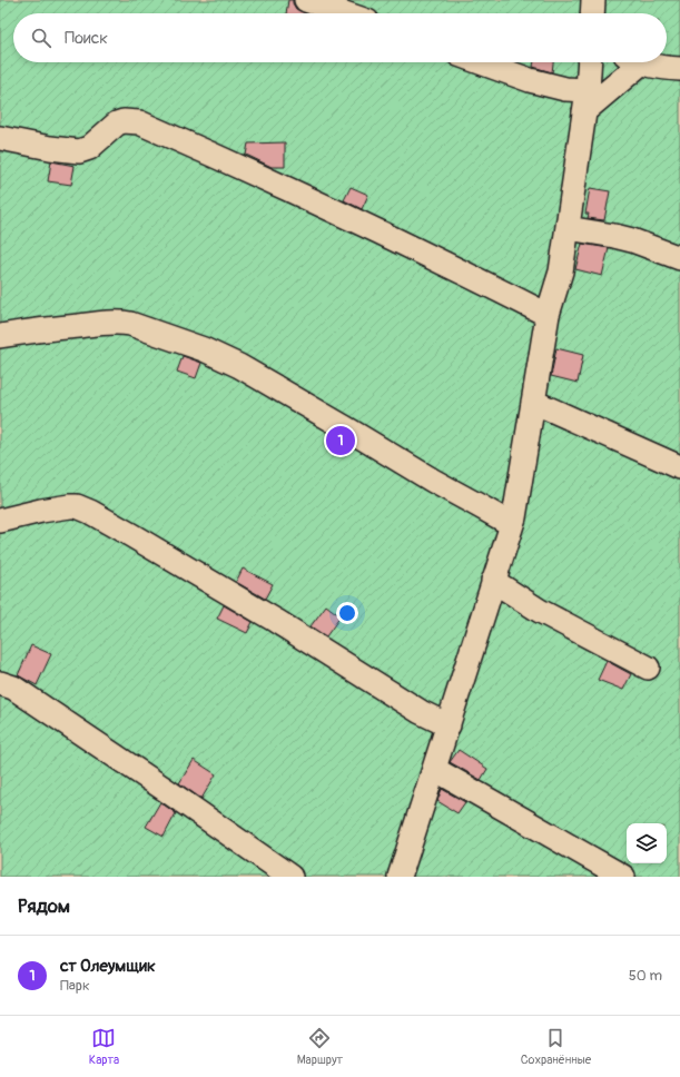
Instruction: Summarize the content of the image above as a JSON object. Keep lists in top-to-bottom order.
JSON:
{
  "page": {
    "search": "Поиск",
    "pins": "1",
    "heading": "Рядом",
    "list": [
      {
        "mark": "1",
        "name": "ст Олеумщик",
        "note": "Парк",
        "value": "50 m"
      }
    ],
    "nav": ["Карта", "Маршрут", "Сохранённые"]
  }
}
